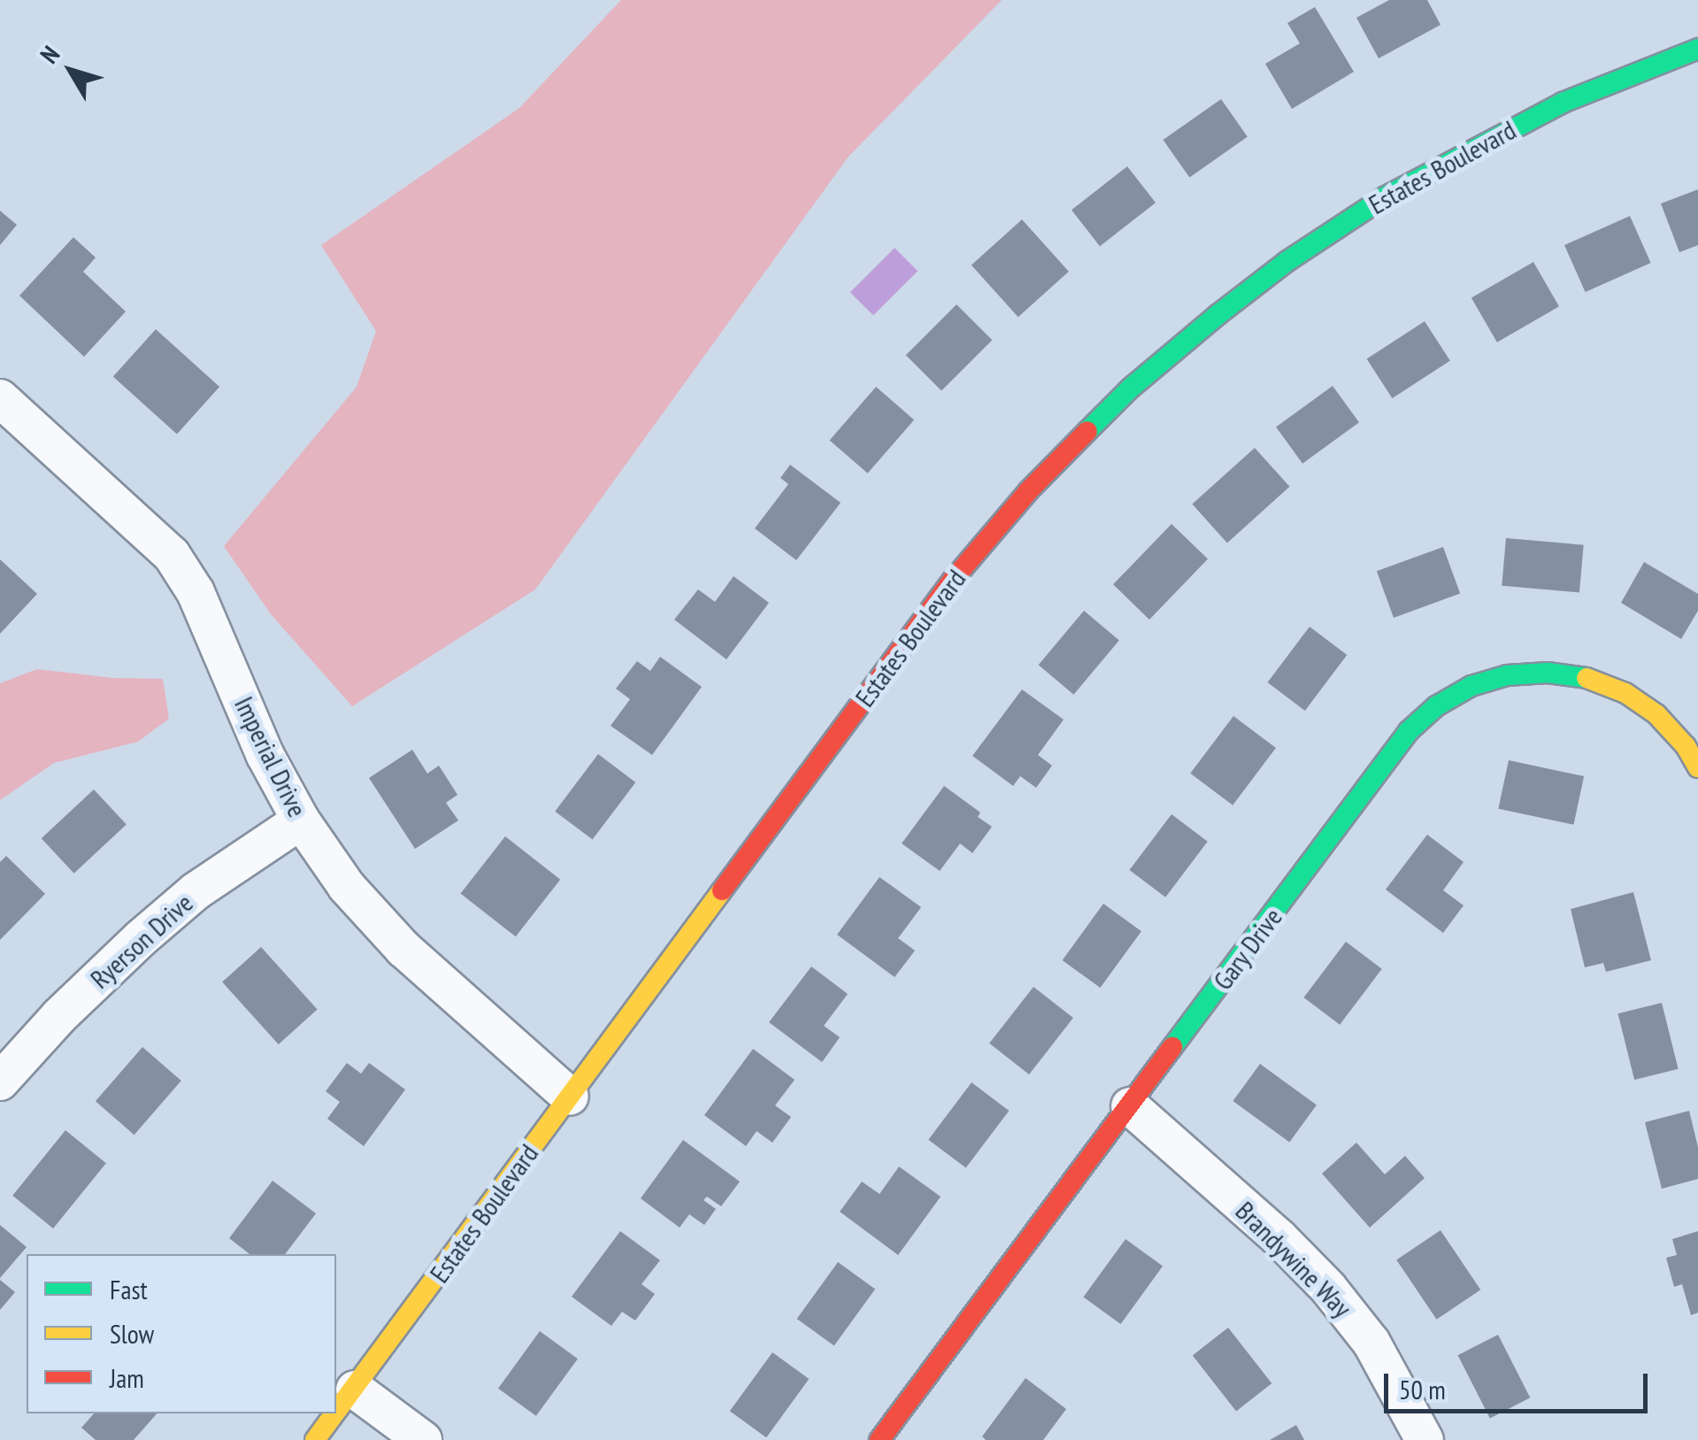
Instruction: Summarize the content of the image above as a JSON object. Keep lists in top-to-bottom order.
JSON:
{
  "streets": {
    "street": [
      "Estates Boulevard",
      "Imperial Drive",
      "Ryerson Drive",
      "Gary Drive",
      "Brandywine Way"
    ]
  },
  "crossings": [
    ["Estates Boulevard", "Imperial Drive"],
    ["Imperial Drive", "Ryerson Drive"],
    ["Gary Drive", "Brandywine Way"]
  ],
  "legend": ["Fast", "Slow", "Jam"],
  "scale_bar": "50 m",
  "north": "top left"
}
